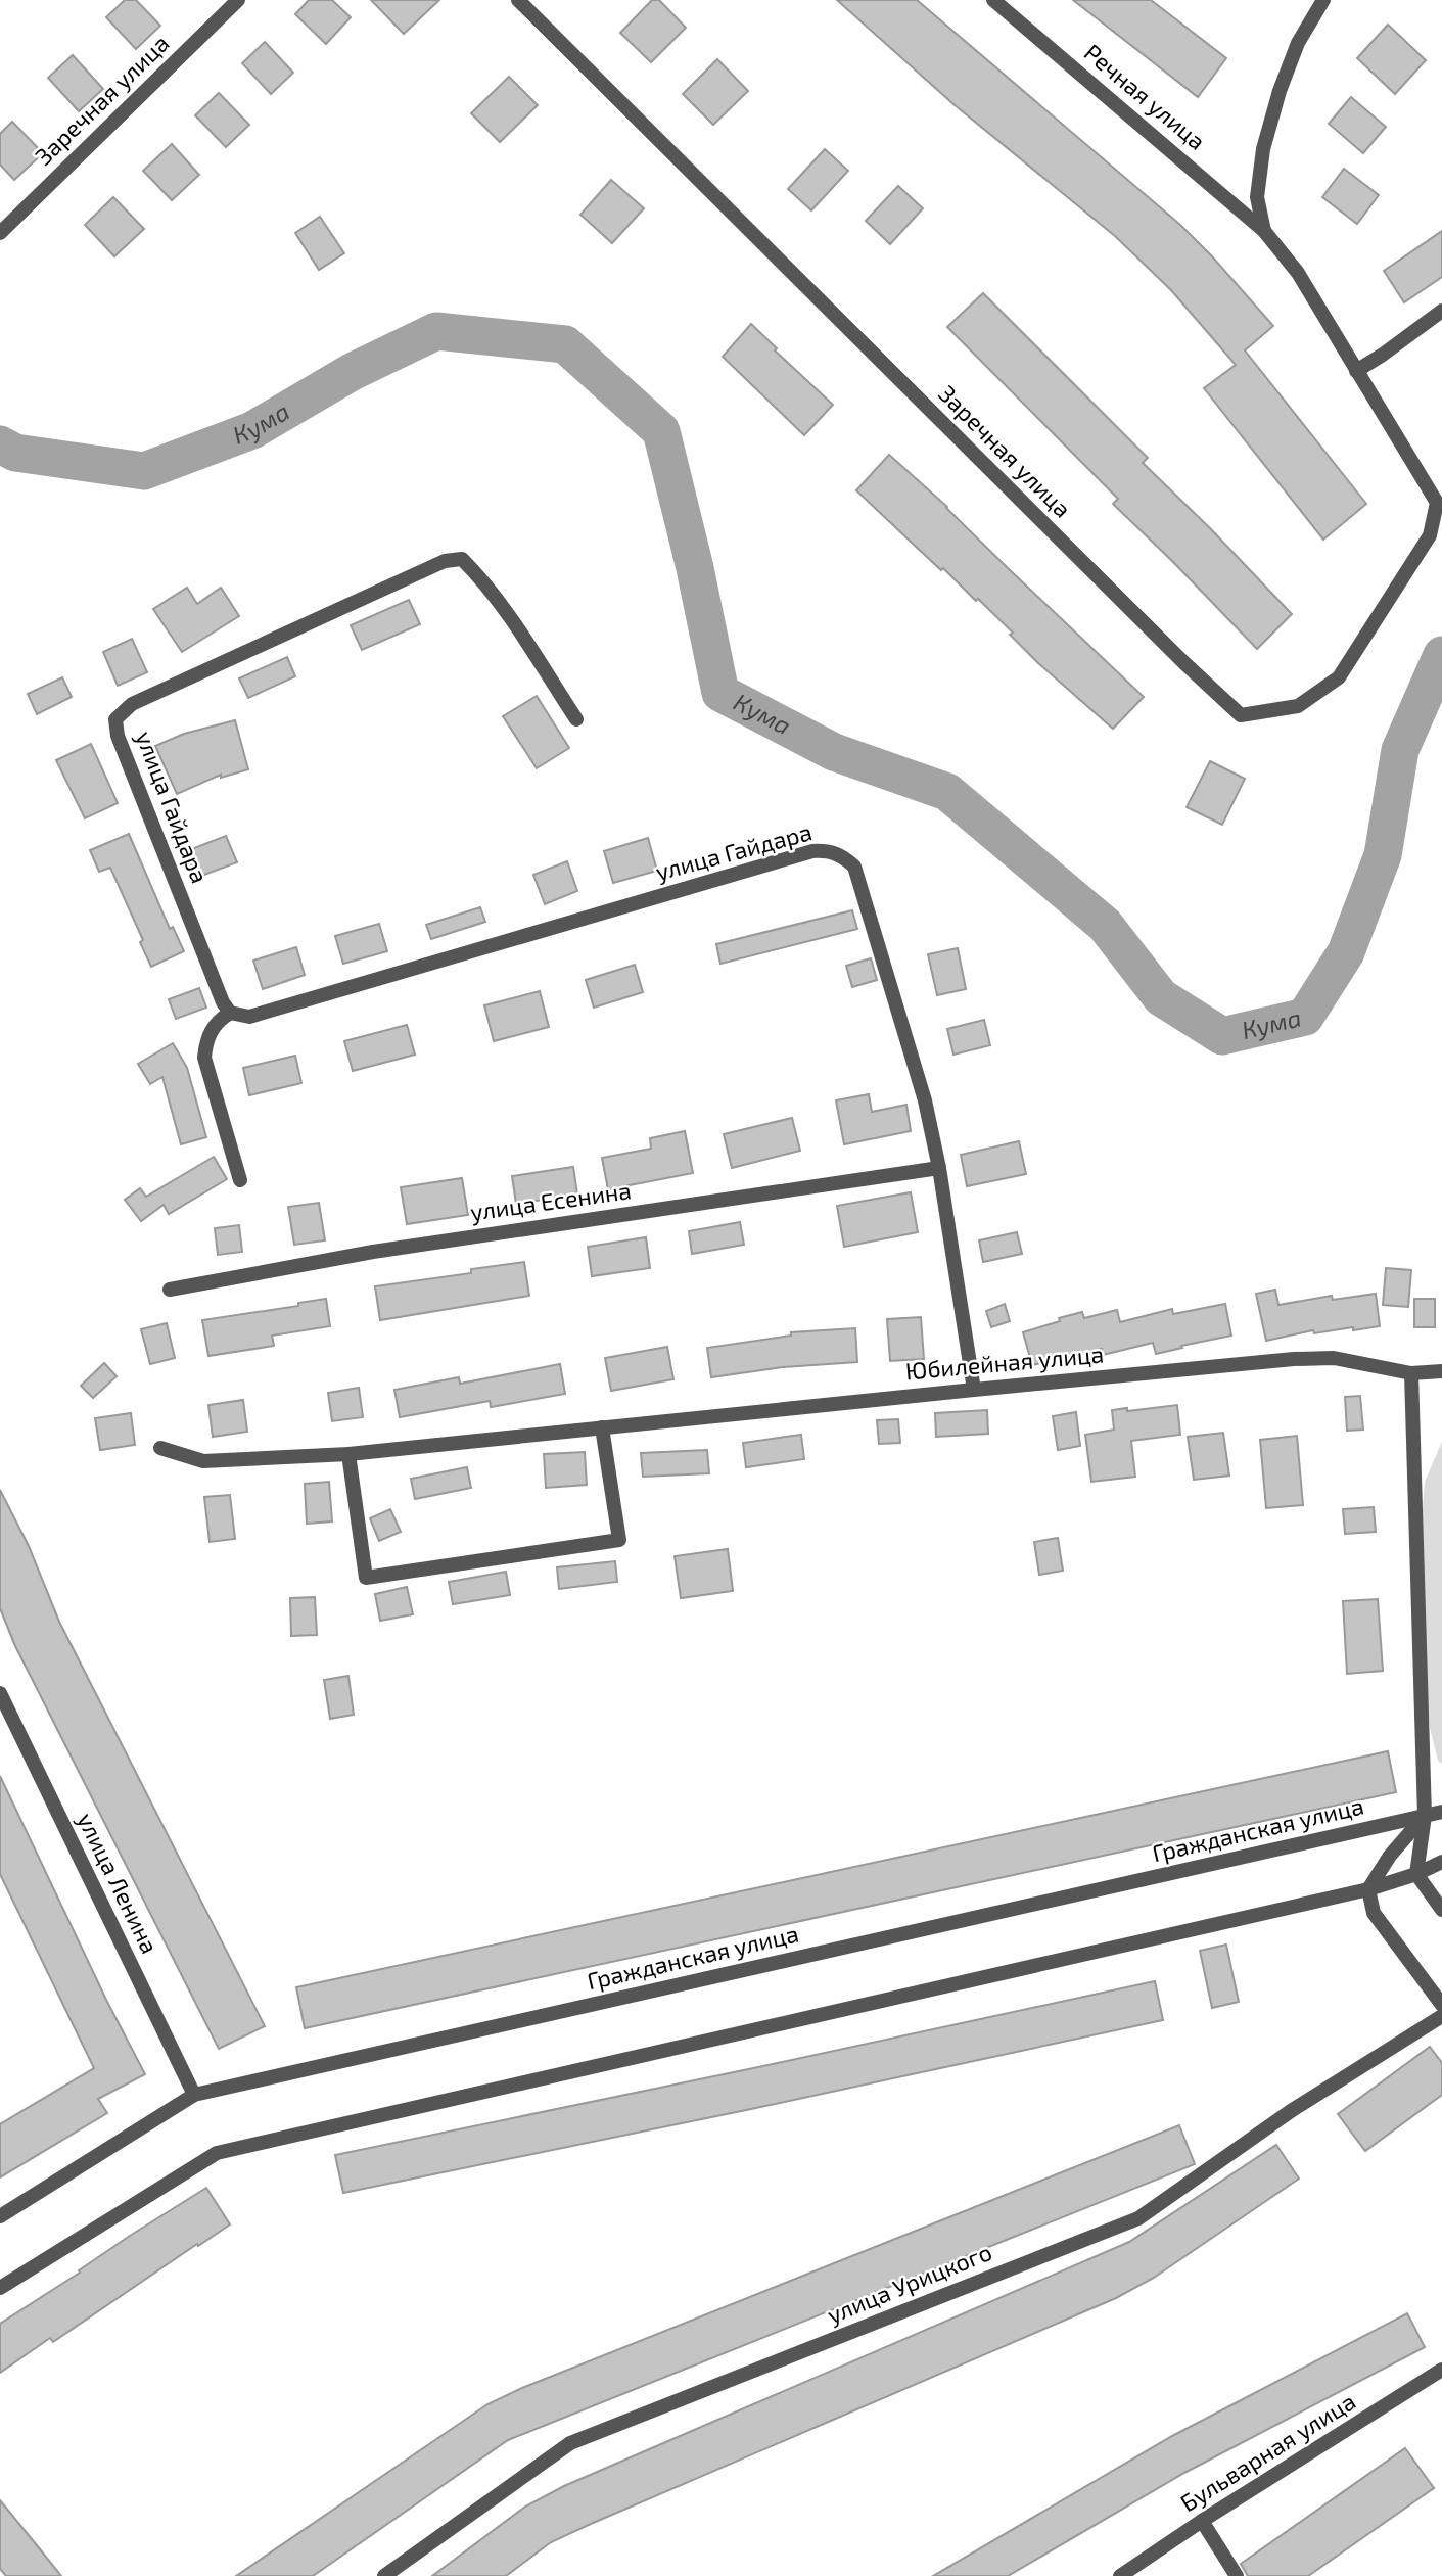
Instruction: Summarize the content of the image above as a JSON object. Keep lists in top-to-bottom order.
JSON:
{
  "streets": {
    "street": [
      "Речная улица",
      "Заречная улица",
      "улица Гайдара",
      "улица Есенина",
      "Юбилейная улица",
      "Гражданская улица",
      "улица Ленина",
      "улица Урицкого",
      "Бульварная улица"
    ]
  },
  "crossings": [
    ["Речная улица", "Заречная улица"],
    ["улица Гайдара", "улица Есенина"],
    ["улица Гайдара", "Юбилейная улица"],
    ["Гражданская улица", "улица Ленина"]
  ],
  "water": ["Кума"]
}
